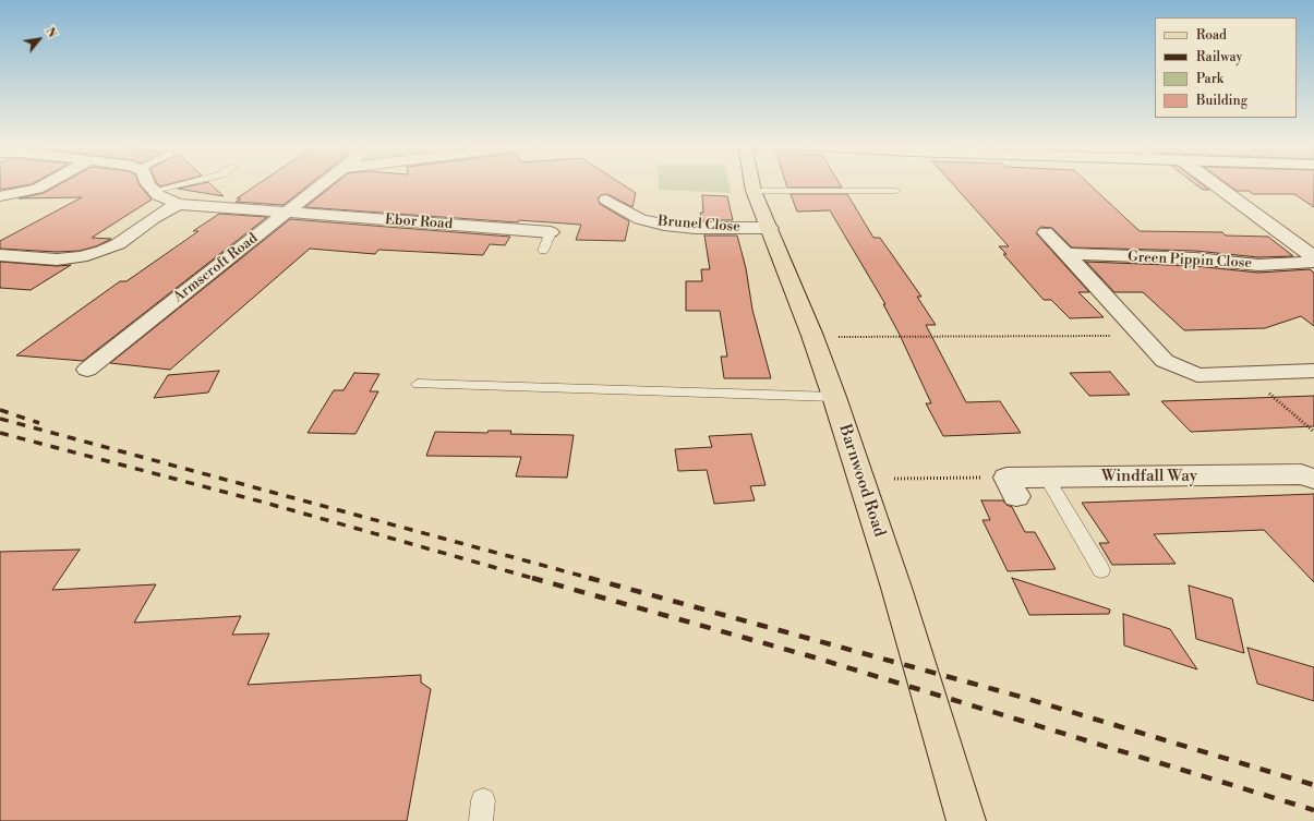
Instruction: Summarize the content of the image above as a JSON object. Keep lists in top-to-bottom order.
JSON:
{
  "streets": {
    "main road": ["Barnwood Road"],
    "street": [
      "Ebor Road",
      "Brunel Close",
      "Green Pippin Close",
      "Armscroft Road",
      "Windfall Way"
    ]
  },
  "crossings": [
    ["Ebor Road", "Armscroft Road"],
    ["Brunel Close", "Barnwood Road"]
  ],
  "legend": [
    "Road",
    "Railway",
    "Park",
    "Building"
  ],
  "north": "top right"
}
